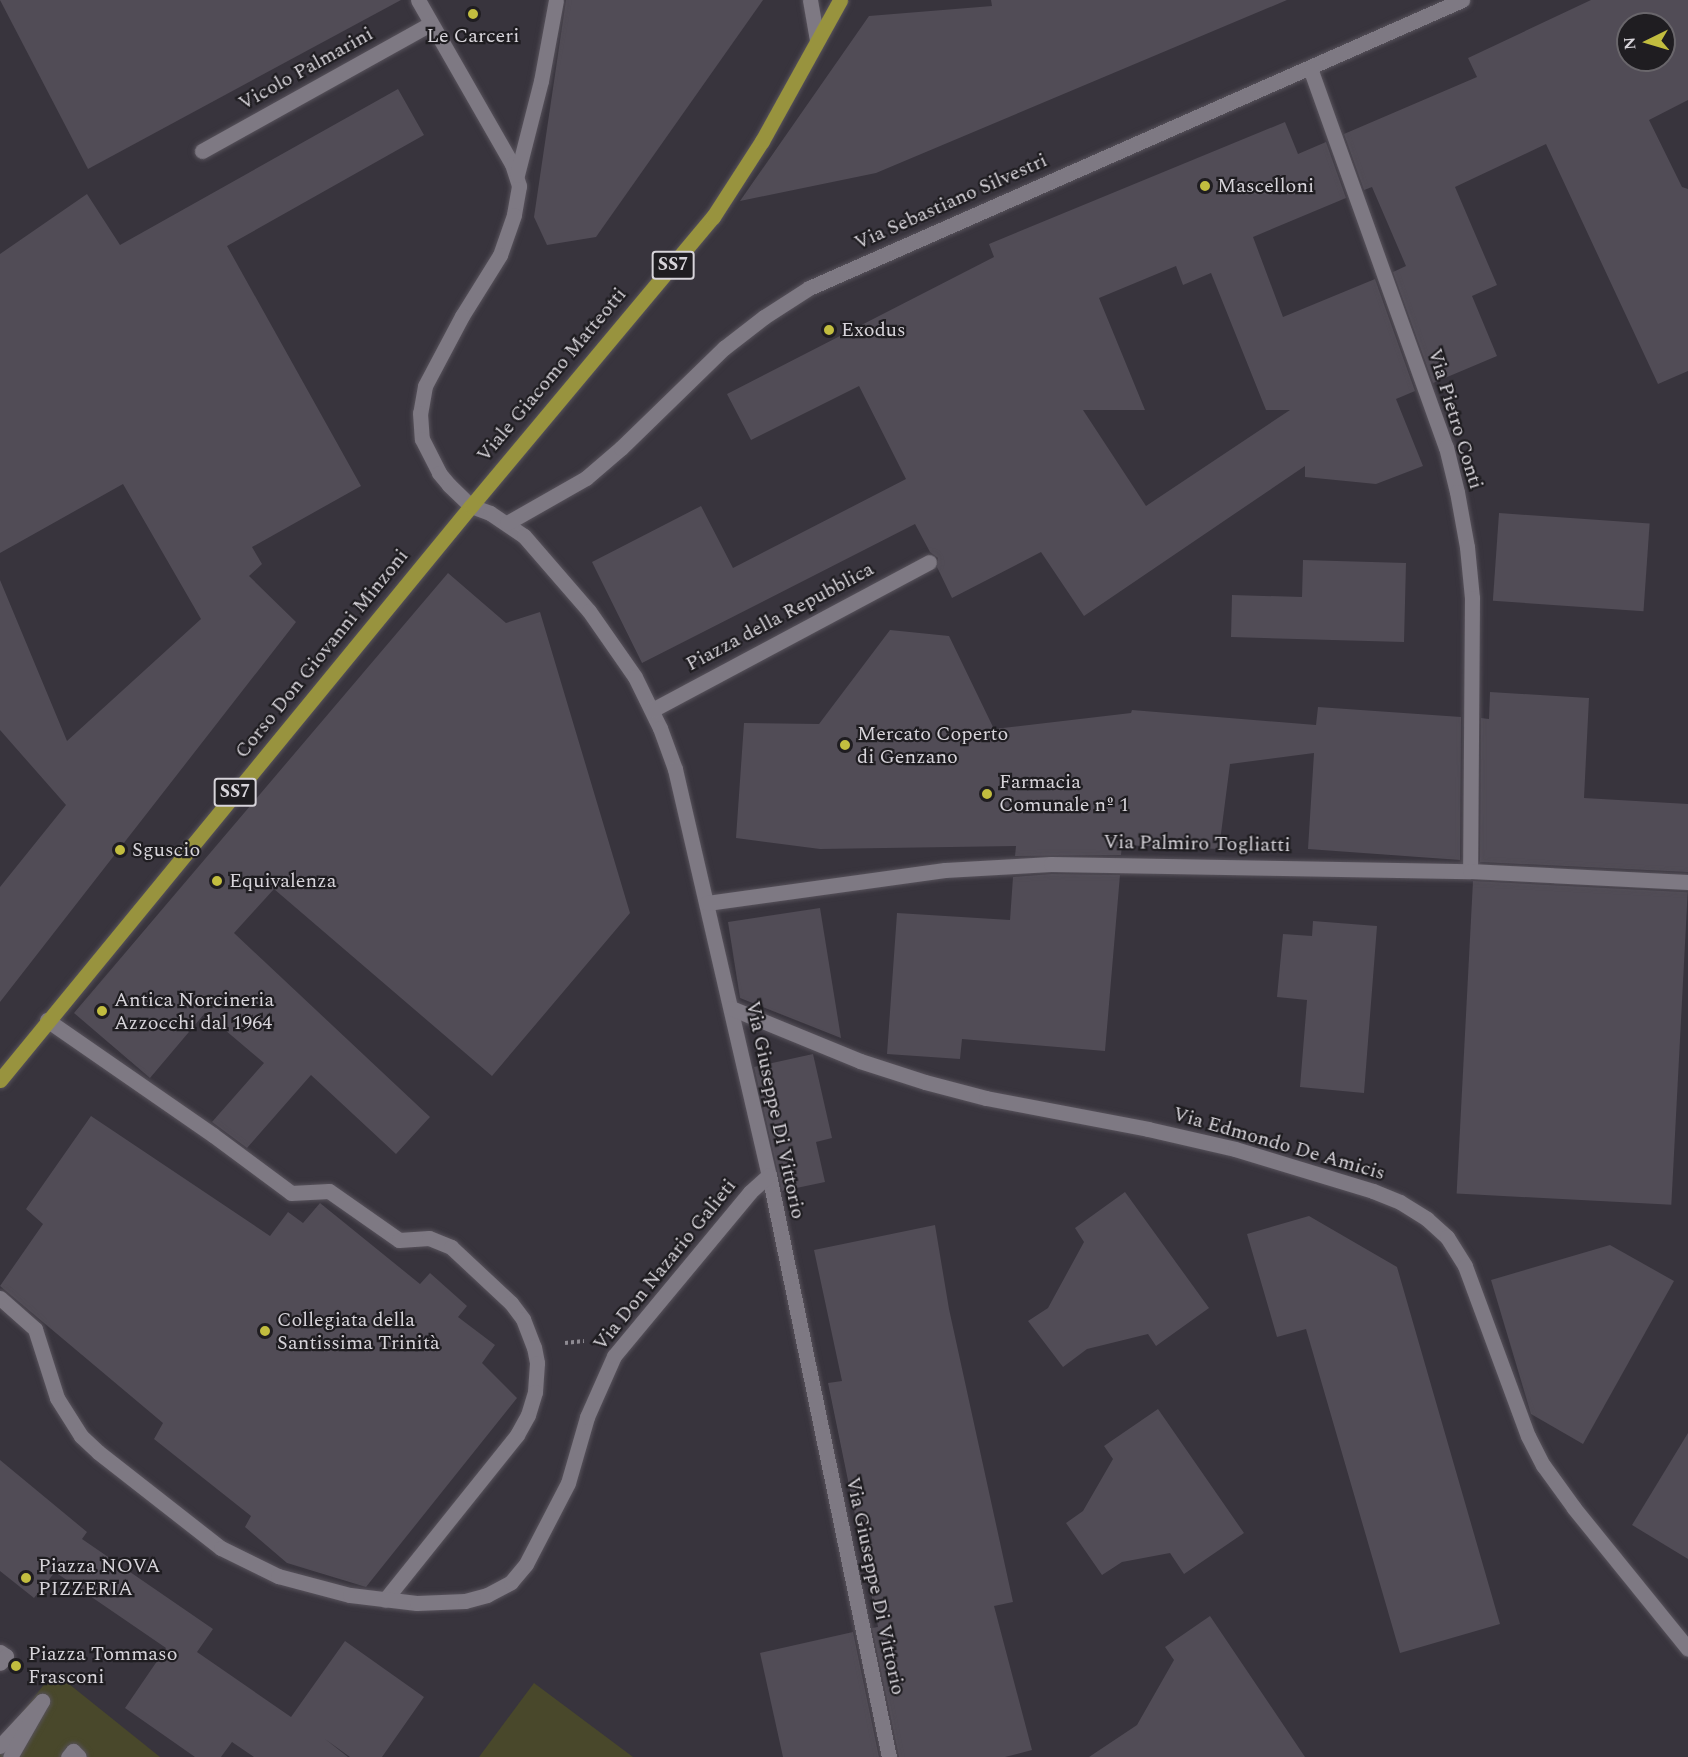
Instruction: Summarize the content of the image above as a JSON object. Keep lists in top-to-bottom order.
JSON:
{
  "streets": {
    "main road": ["SS7", "Viale Giacomo Matteotti", "Corso Don Giovanni Minzoni"],
    "street": [
      "Vicolo Palmarini",
      "Via Sebastiano Silvestri",
      "Via Pietro Conti",
      "Piazza della Repubblica",
      "Via Palmiro Togliatti",
      "Via Giuseppe Di Vittorio",
      "Via Edmondo De Amicis",
      "Via Don Nazario Galieti"
    ]
  },
  "crossings": [
    ["Via Sebastiano Silvestri", "Via Pietro Conti"],
    ["Via Sebastiano Silvestri", "Via Giuseppe Di Vittorio"],
    ["Viale Giacomo Matteotti", "Corso Don Giovanni Minzoni"],
    ["Viale Giacomo Matteotti", "Via Giuseppe Di Vittorio"],
    ["Via Pietro Conti", "Via Palmiro Togliatti"],
    ["Piazza della Repubblica", "Via Giuseppe Di Vittorio"],
    ["Corso Don Giovanni Minzoni", "Via Giuseppe Di Vittorio"],
    ["Via Palmiro Togliatti", "Via Giuseppe Di Vittorio"],
    ["Via Giuseppe Di Vittorio", "Via Edmondo De Amicis"],
    ["Via Giuseppe Di Vittorio", "Via Don Nazario Galieti"]
  ],
  "places": [
    "Le Carceri",
    "Mascelloni",
    "Exodus",
    "Mercato Coperto di Genzano",
    "Farmacia Comunale nº 1",
    "Sguscio",
    "Equivalenza",
    "Antica Norcineria Azzocchi dal 1964",
    "Collegiata della Santissima Trinità",
    "Piazza NOVA PIZZERIA",
    "Piazza Tommaso Frasconi"
  ],
  "north": "left"
}
